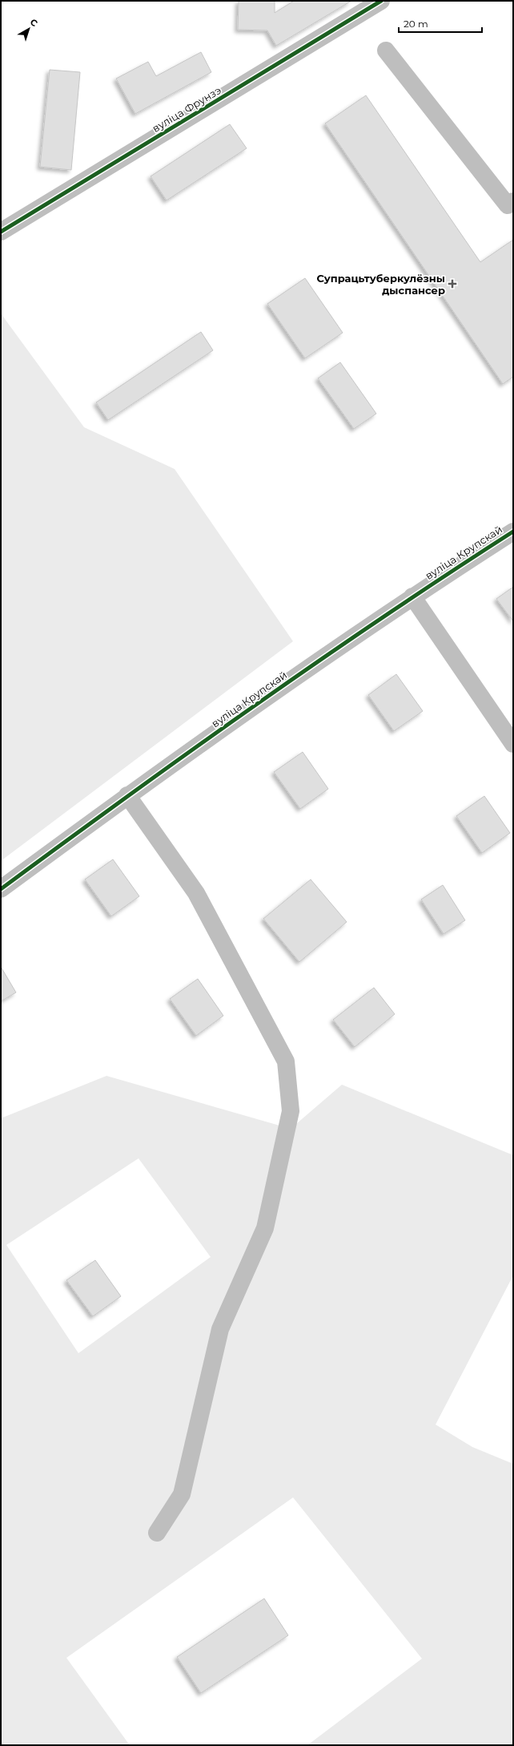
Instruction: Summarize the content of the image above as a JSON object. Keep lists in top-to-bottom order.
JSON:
{
  "streets": {
    "street": ["вуліца Фрунзэ", "вуліца Крупскай"]
  },
  "places": {
    "health": ["Супрацьтуберкулёзны дыспансер"]
  },
  "scale_bar": "20 m",
  "north": "top right"
}
